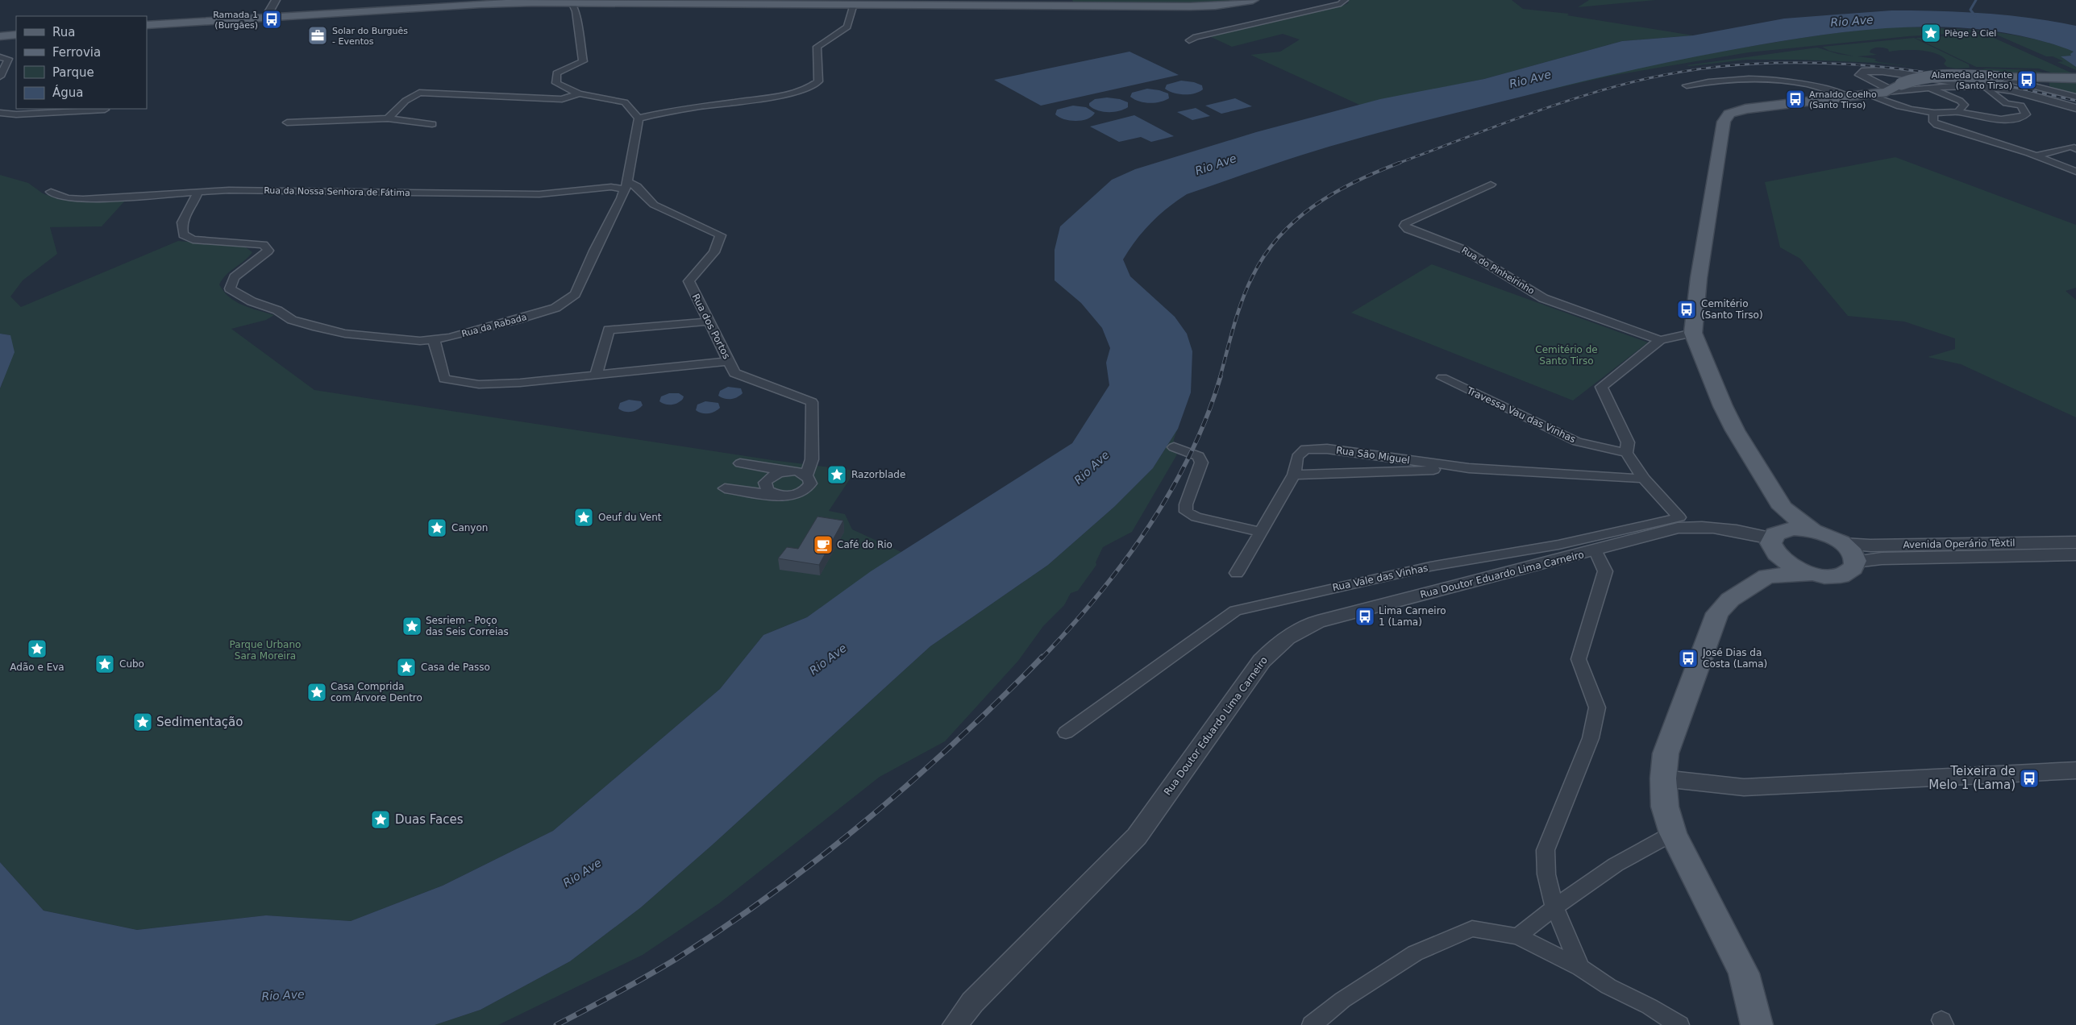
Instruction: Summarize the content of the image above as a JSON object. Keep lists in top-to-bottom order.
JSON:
{
  "streets": {
    "street": [
      "Rua da Nossa Senhora de Fátima",
      "Rua do Pinheirinho",
      "Rua da Rabada",
      "Rua dos Portos",
      "Travessa Vau das Vinhas",
      "Rua São Miguel",
      "Avenida Operário Têxtil",
      "Rua Doutor Eduardo Lima Carneiro",
      "Rua Vale das Vinhas"
    ]
  },
  "crossings": [
    ["Rua da Nossa Senhora de Fátima", "Rua da Rabada"],
    ["Rua da Nossa Senhora de Fátima", "Rua dos Portos"],
    ["Rua da Rabada", "Rua dos Portos"],
    ["Rua São Miguel", "Rua Vale das Vinhas"]
  ],
  "water": ["Rio Ave"],
  "parks": ["Cemitério de Santo Tirso", "Parque Urbano Sara Moreira"],
  "places": {
    "bus stop": [
      "Ramada 1 (Burgães)",
      "Alameda da Ponte (Santo Tirso)",
      "Arnaldo Coelho (Santo Tirso)",
      "Cemitério (Santo Tirso)",
      "Lima Carneiro 1 (Lama)",
      "José Dias da Costa (Lama)",
      "Teixeira de Melo 1 (Lama)"
    ],
    "place": [
      "Piège à Ciel",
      "Razorblade",
      "Oeuf du Vent",
      "Canyon",
      "Sesriem - Poço das Seis Correias",
      "Adão e Eva",
      "Cubo",
      "Casa de Passo",
      "Casa Comprida com Árvore Dentro",
      "Sedimentação",
      "Duas Faces"
    ],
    "office": ["Solar do Burguês - Eventos"],
    "cafe": ["Café do Rio"]
  },
  "legend": [
    "Rua",
    "Ferrovia",
    "Parque",
    "Água"
  ]
}
